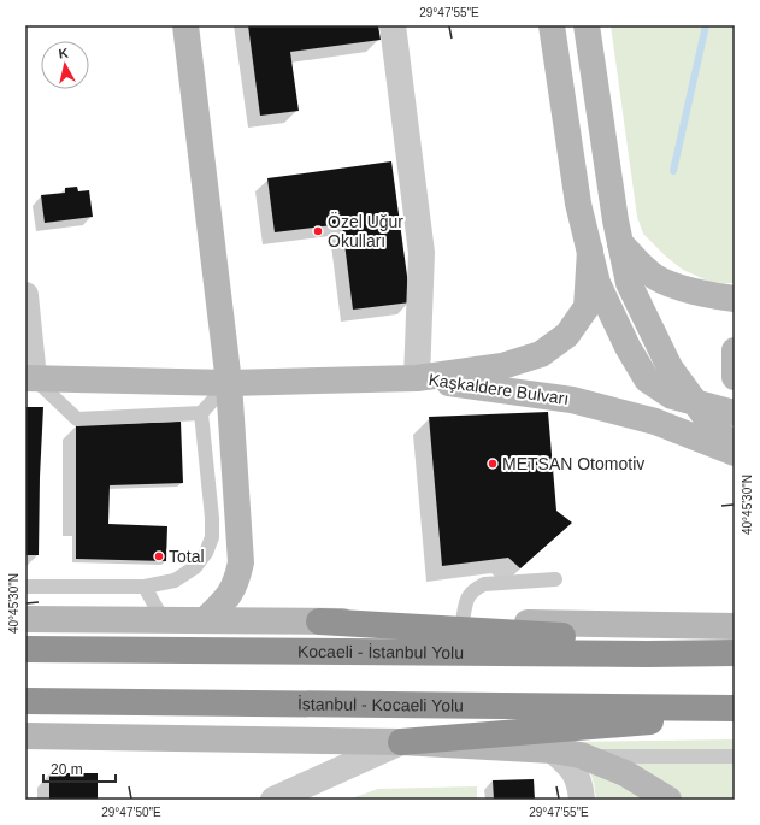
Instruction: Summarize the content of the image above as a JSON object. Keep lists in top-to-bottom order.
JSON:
{
  "streets": {
    "highway": ["Kocaeli - İstanbul Yolu", "İstanbul - Kocaeli Yolu"],
    "main road": ["Kaşkaldere Bulvarı"]
  },
  "places": ["Özel Uğur Okulları", "METSAN Otomotiv", "Total"],
  "scale_bar": "20 m",
  "north": "top",
  "coordinates": ["29°47'55\"E", "40°45'30\"N", "29°47'50\"E"]
}
